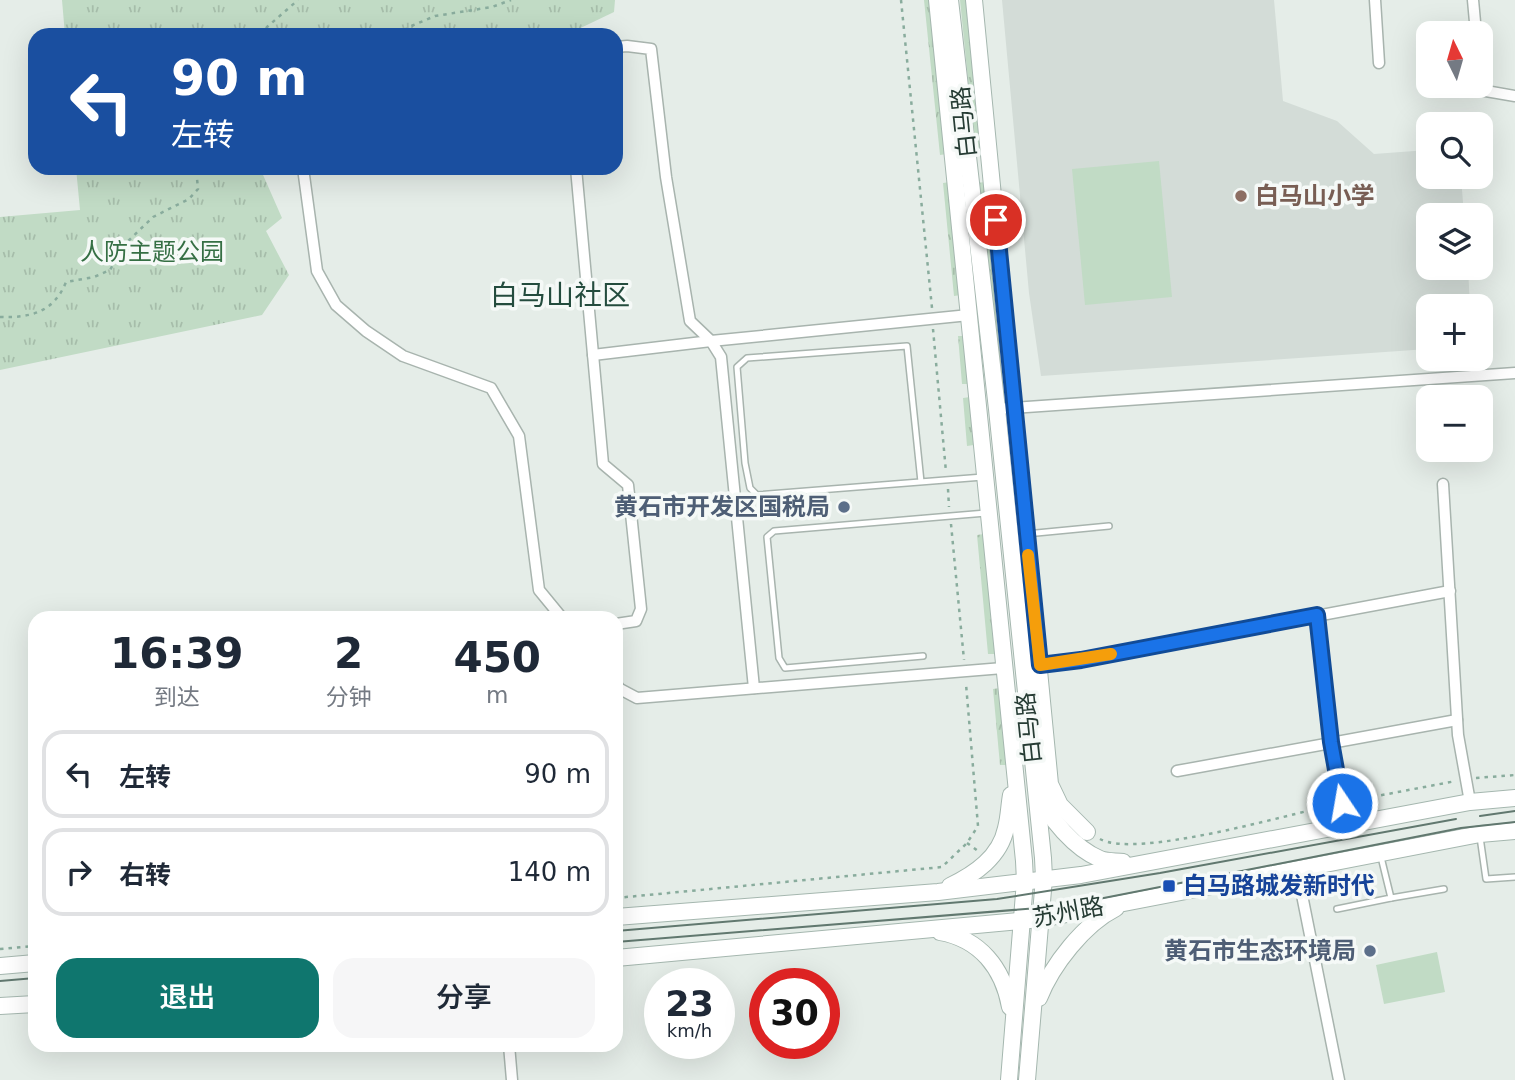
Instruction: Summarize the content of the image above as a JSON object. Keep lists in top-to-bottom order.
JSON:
{
  "streets": {
    "street": ["白马路", "苏州路"]
  },
  "crossings": [
    ["白马路", "苏州路"]
  ],
  "districts": ["白马山社区"],
  "parks": ["人防主题公园"],
  "places": {
    "other": ["白马山小学", "黄石市开发区国税局", "黄石市生态环境局"],
    "transit": ["白马路城发新时代"]
  },
  "north": "top",
  "page": {
    "map_buttons": ["+", "−"],
    "turn": ["90 m", "左转"],
    "eta": [
      "16:39",
      "到达",
      "2",
      "分钟",
      "450",
      "m"
    ],
    "list": [
      {
        "name": "左转",
        "value": "90 m"
      },
      {
        "name": "右转",
        "value": "140 m"
      }
    ],
    "buttons": ["退出", "分享"],
    "speed": "23 km/h",
    "limit": "30"
  }
}
